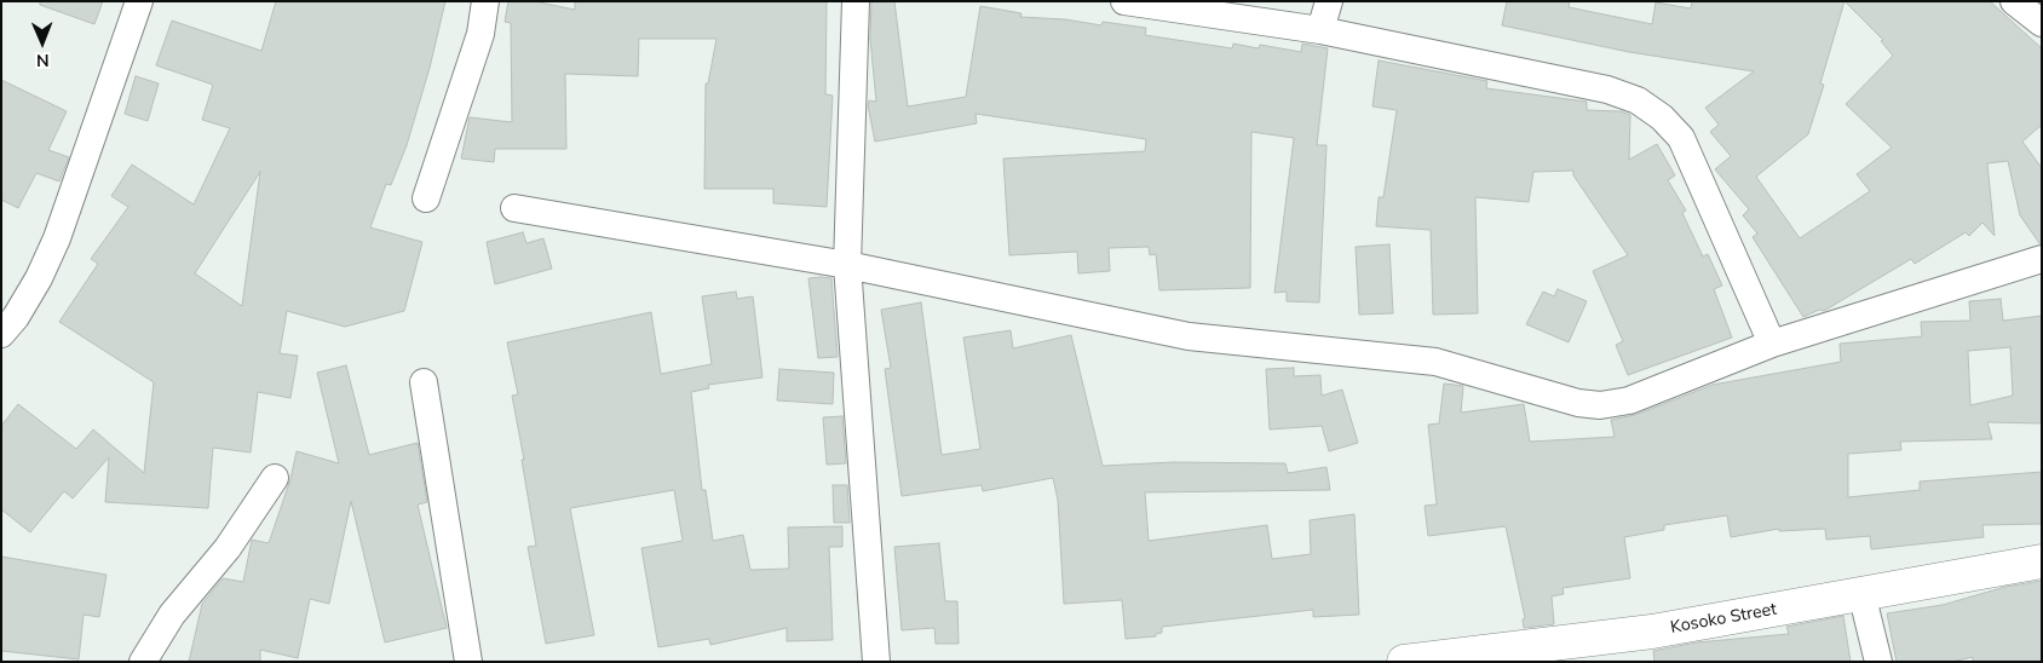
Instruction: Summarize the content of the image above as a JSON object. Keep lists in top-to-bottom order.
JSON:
{
  "streets": {
    "street": ["Kosoko Street"]
  },
  "north": "bottom"
}
